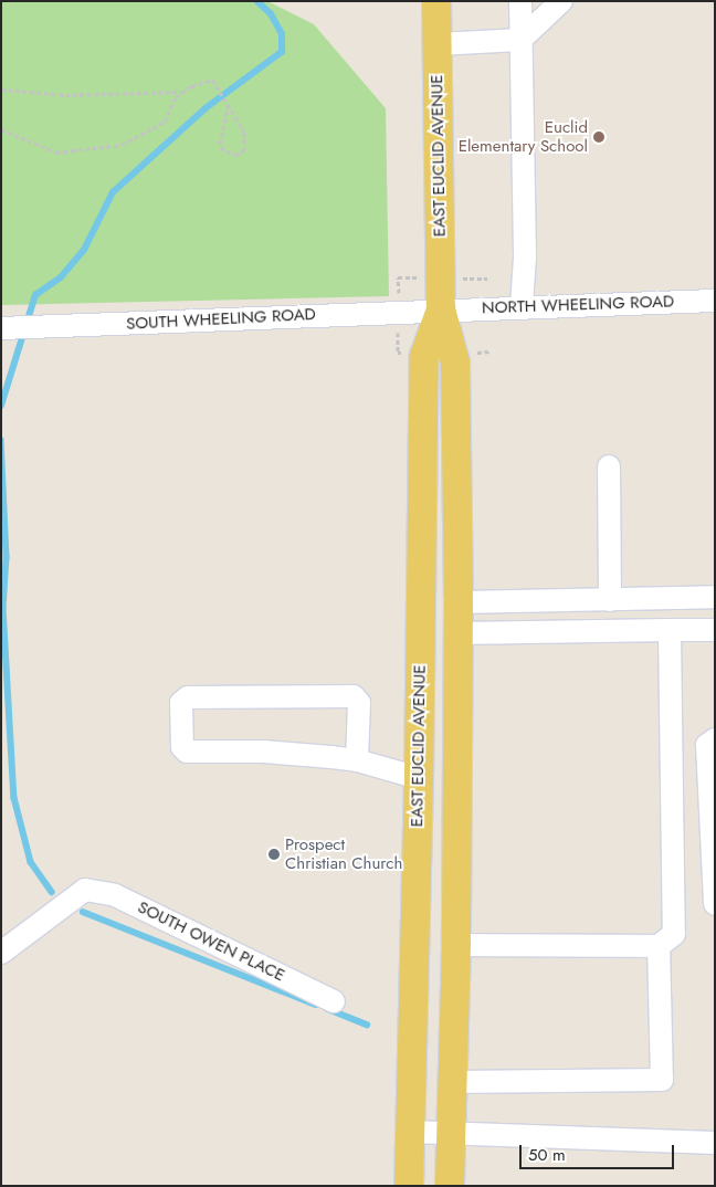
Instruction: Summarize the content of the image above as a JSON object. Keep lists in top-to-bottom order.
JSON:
{
  "streets": {
    "main road": ["EAST EUCLID AVENUE"],
    "street": ["NORTH WHEELING ROAD", "SOUTH WHEELING ROAD", "SOUTH OWEN PLACE"]
  },
  "crossings": [
    ["EAST EUCLID AVENUE", "NORTH WHEELING ROAD"],
    ["EAST EUCLID AVENUE", "SOUTH WHEELING ROAD"],
    ["NORTH WHEELING ROAD", "SOUTH WHEELING ROAD"]
  ],
  "places": ["Euclid Elementary School", "Prospect Christian Church"],
  "scale_bar": "50 m"
}
